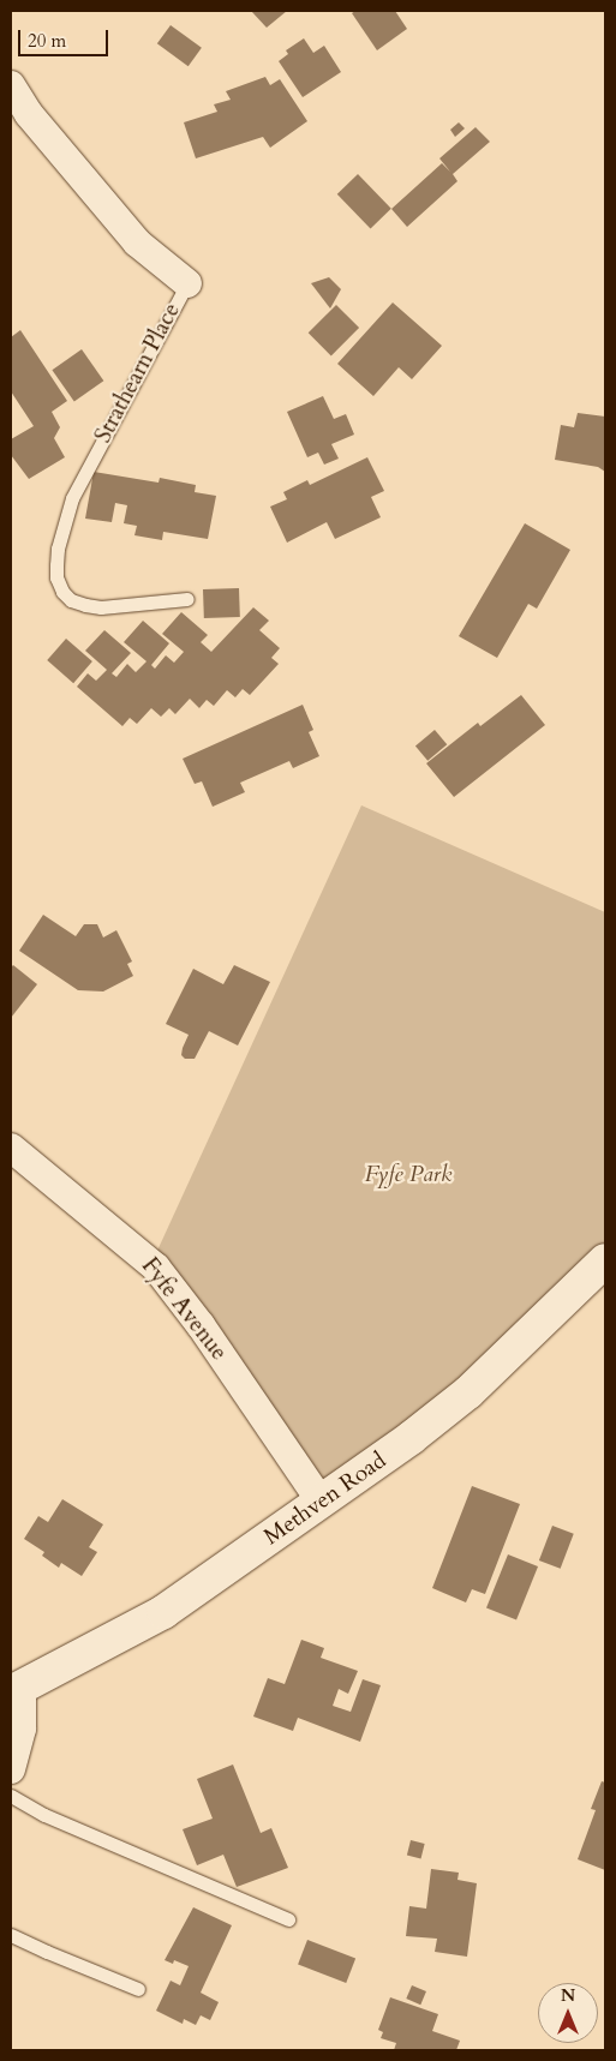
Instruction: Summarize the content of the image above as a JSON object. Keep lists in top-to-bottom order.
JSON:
{
  "streets": {
    "street": ["Strathearn Place", "Fyfe Avenue", "Methven Road"]
  },
  "crossings": [
    ["Fyfe Avenue", "Methven Road"]
  ],
  "parks": ["Fyfe Park"],
  "scale_bar": "20 m",
  "north": "top"
}
